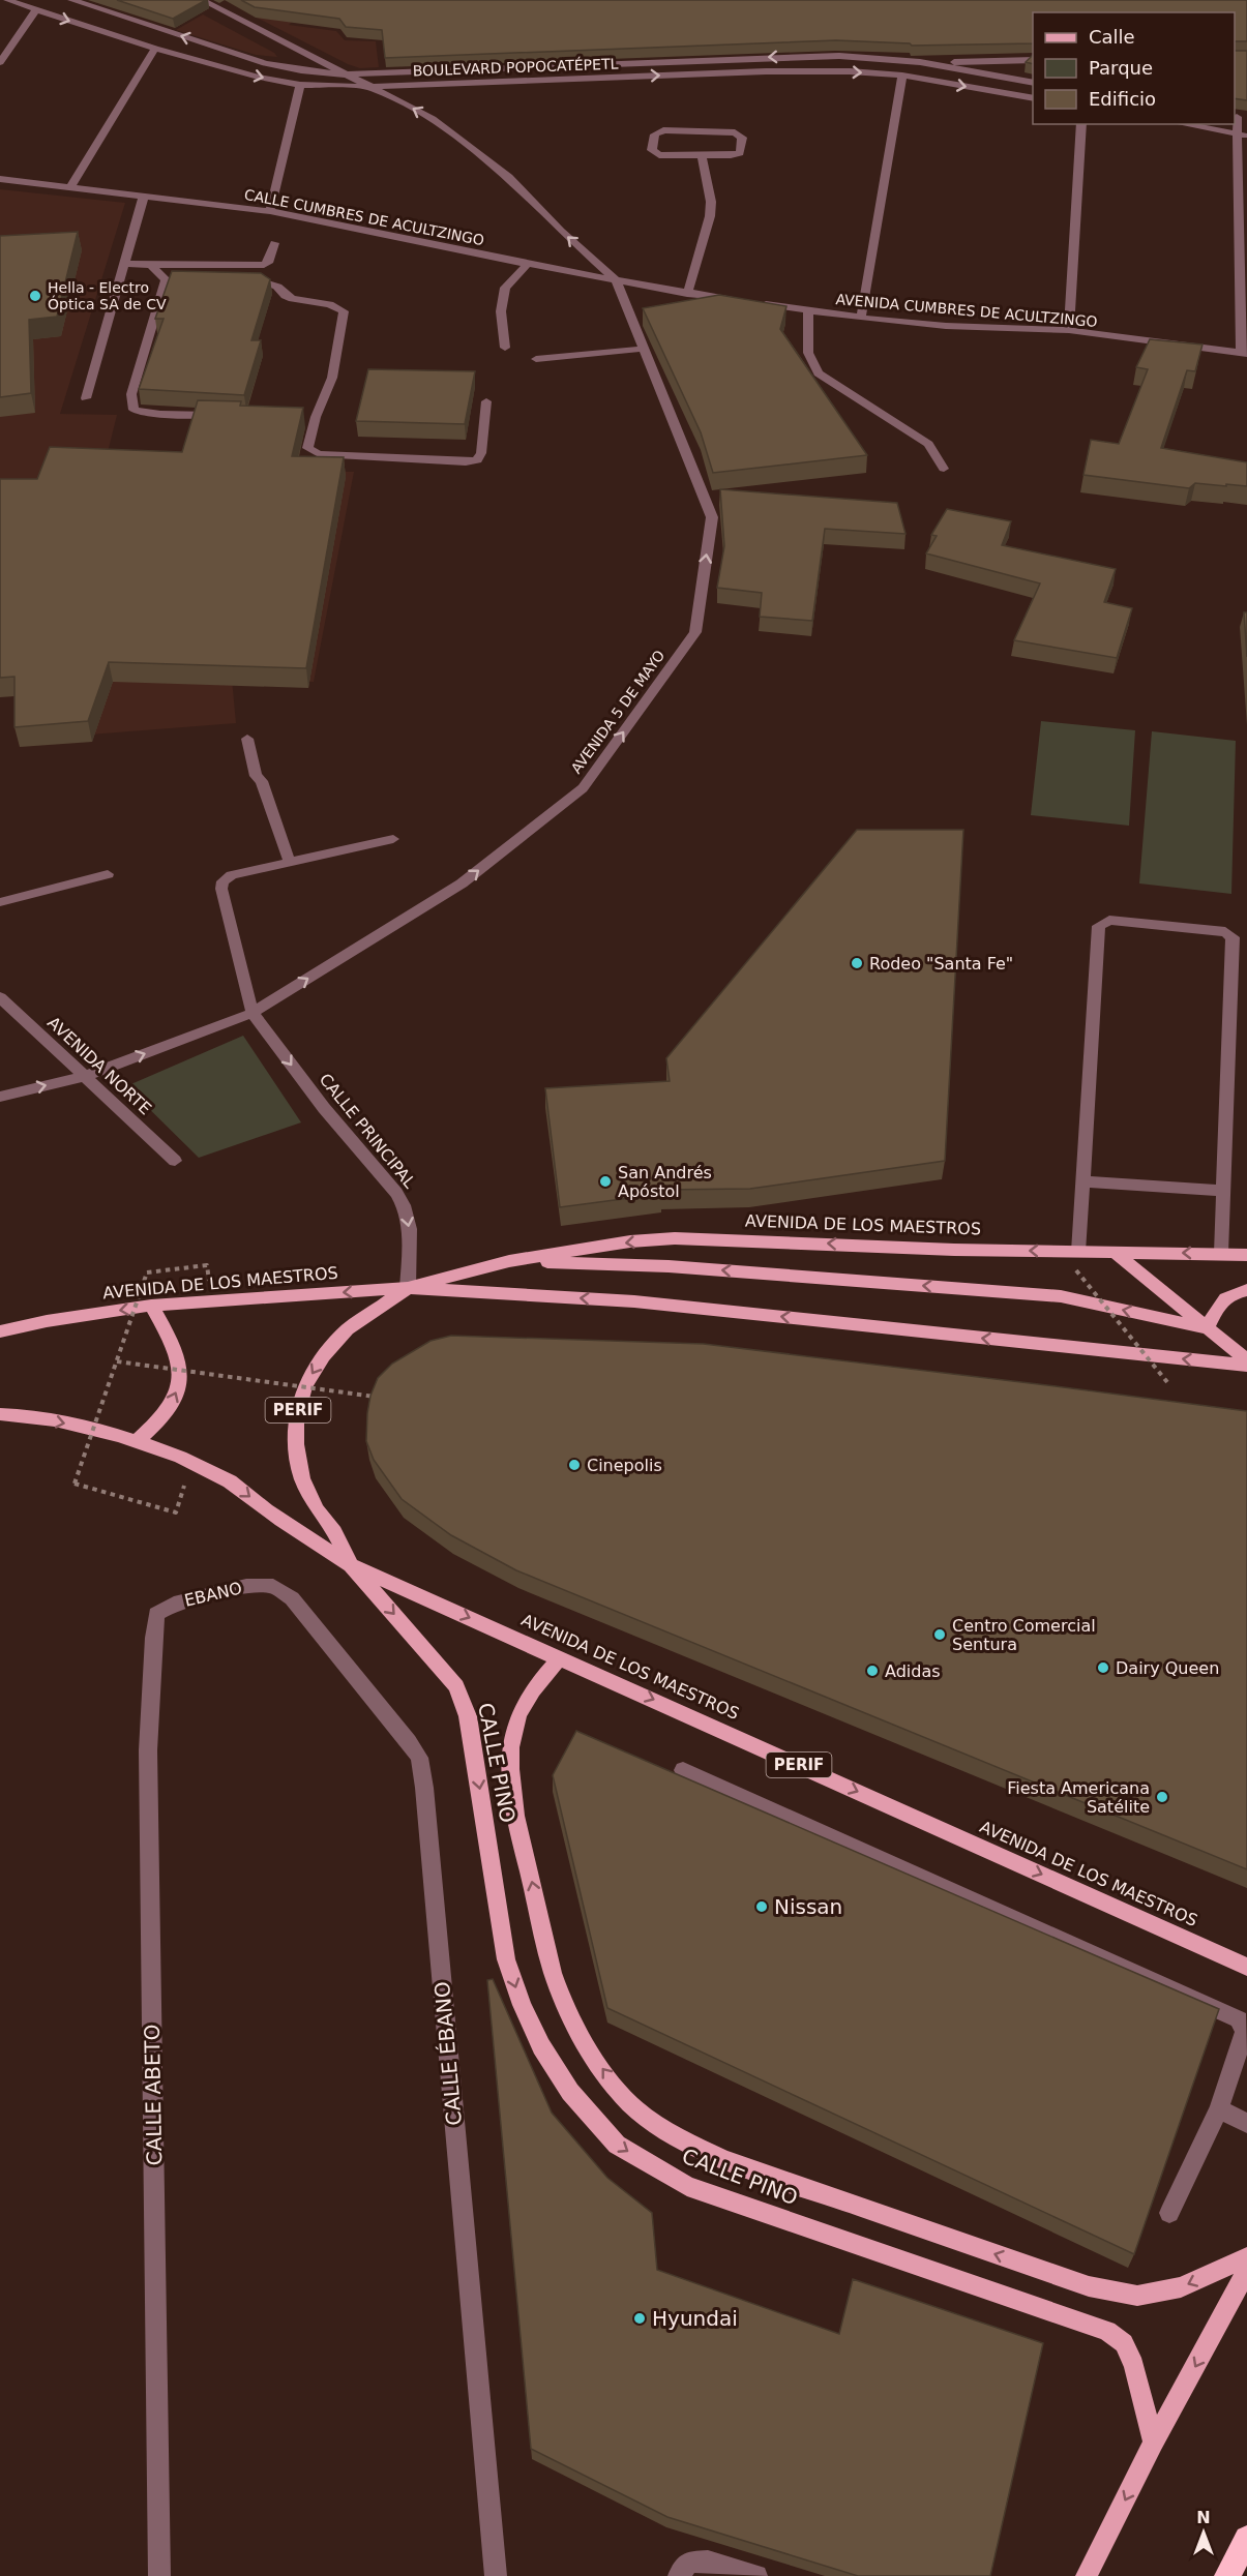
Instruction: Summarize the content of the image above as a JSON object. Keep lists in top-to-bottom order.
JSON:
{
  "streets": {
    "main road": ["AVENIDA DE LOS MAESTROS", "PERIF", "CALLE PINO"],
    "street": [
      "BOULEVARD POPOCATÉPETL",
      "CALLE CUMBRES DE ACULTZINGO",
      "AVENIDA CUMBRES DE ACULTZINGO",
      "AVENIDA 5 DE MAYO",
      "AVENIDA NORTE",
      "CALLE PRINCIPAL",
      "EBANO",
      "CALLE ÉBANO",
      "CALLE ABETO"
    ]
  },
  "crossings": [
    ["CALLE CUMBRES DE ACULTZINGO", "AVENIDA 5 DE MAYO"],
    ["AVENIDA 5 DE MAYO", "AVENIDA NORTE"],
    ["AVENIDA 5 DE MAYO", "CALLE PRINCIPAL"],
    ["CALLE PRINCIPAL", "AVENIDA DE LOS MAESTROS"],
    ["CALLE PRINCIPAL", "PERIF"],
    ["AVENIDA DE LOS MAESTROS", "PERIF"],
    ["AVENIDA DE LOS MAESTROS", "CALLE PINO"],
    ["PERIF", "CALLE PINO"],
    ["EBANO", "CALLE ÉBANO"],
    ["EBANO", "CALLE ABETO"]
  ],
  "one_way": ["AVENIDA 5 DE MAYO", "CALLE PRINCIPAL"],
  "places": [
    "Hella - Electro Óptica SA de CV",
    "Rodeo \"Santa Fe\"",
    "San Andrés Apóstol",
    "Cinepolis",
    "Centro Comercial Sentura",
    "Dairy Queen",
    "Adidas",
    "Fiesta Americana Satélite",
    "Nissan",
    "Hyundai"
  ],
  "legend": ["Calle", "Parque", "Edificio"],
  "north": "top"
}
